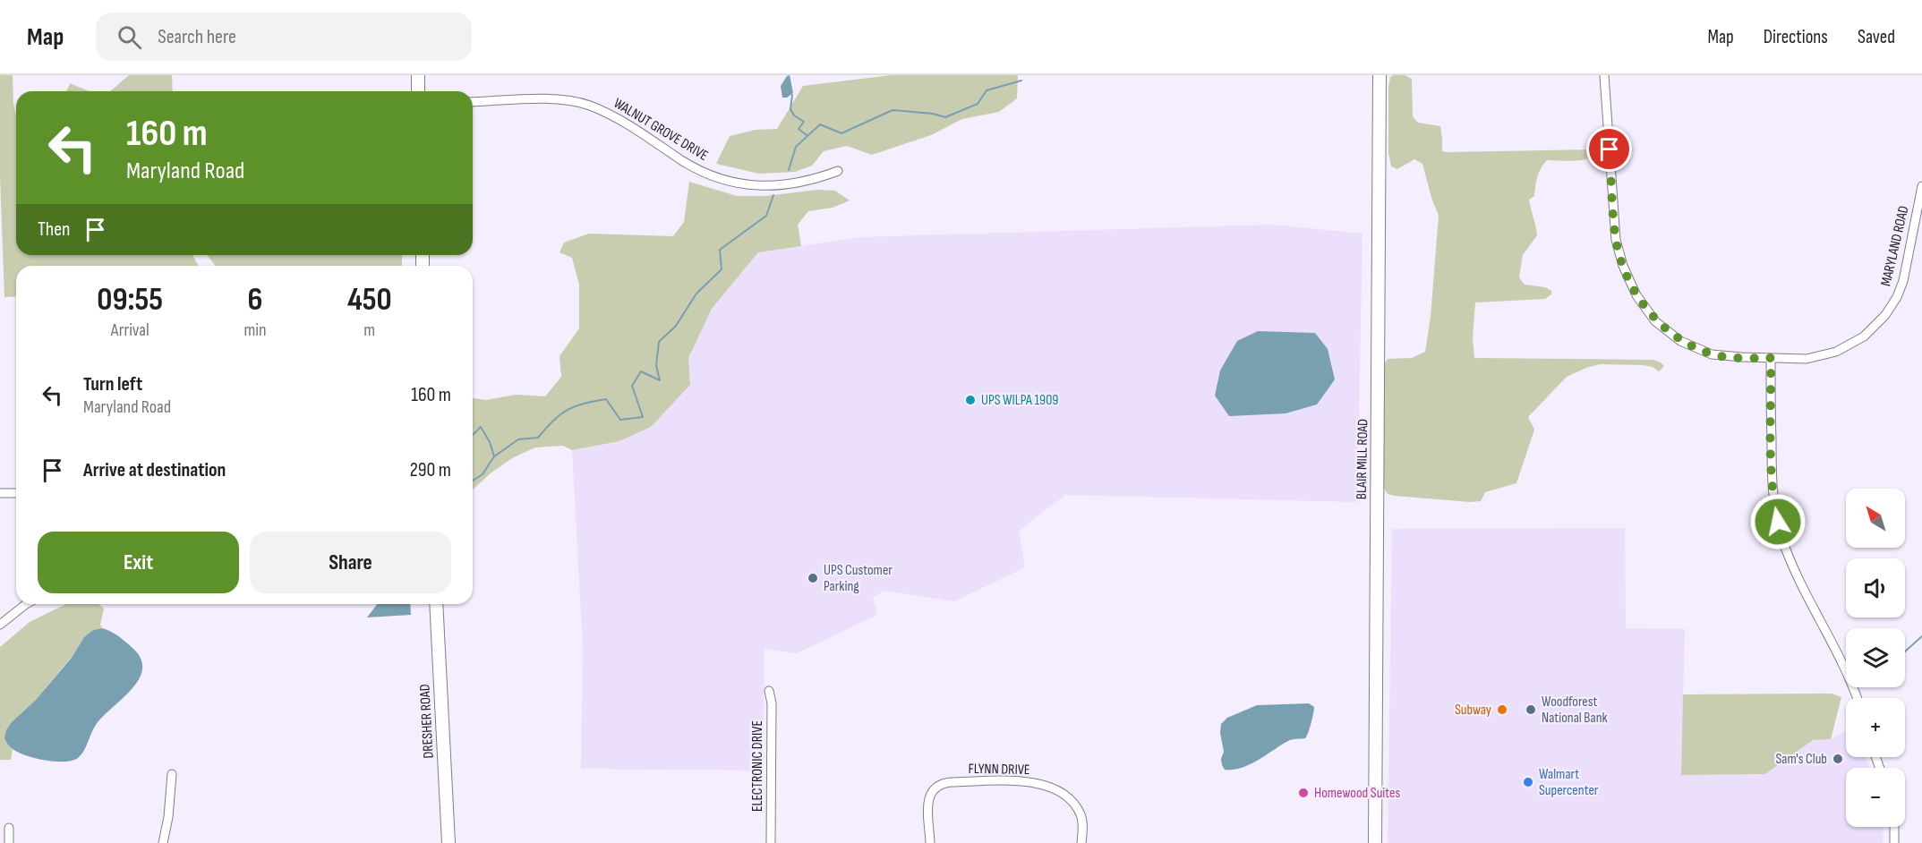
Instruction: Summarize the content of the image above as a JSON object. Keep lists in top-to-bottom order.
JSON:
{
  "streets": {
    "main road": ["BLAIR MILL ROAD", "DRESHER ROAD"],
    "street": [
      "WALNUT GROVE DRIVE",
      "MARYLAND ROAD",
      "ELECTRONIC DRIVE",
      "FLYNN DRIVE"
    ]
  },
  "places": [
    "UPS WILPA 1909",
    "UPS Customer Parking",
    "Subway",
    "Woodforest National Bank",
    "Sam's Club",
    "Walmart Supercenter",
    "Homewood Suites"
  ],
  "north": "top left",
  "page": {
    "header": "Map",
    "search": "Search here",
    "nav": ["Map", "Directions", "Saved"],
    "turn": ["160 m", "Maryland Road"],
    "then": "Then",
    "eta": [
      "09:55",
      "Arrival",
      "6",
      "min",
      "450",
      "m"
    ],
    "list": [
      {
        "name": "Turn left",
        "note": "Maryland Road",
        "value": "160 m"
      },
      {
        "name": "Arrive at destination",
        "value": "290 m"
      }
    ],
    "map_buttons": ["+", "−"],
    "buttons": ["Exit", "Share"]
  }
}
